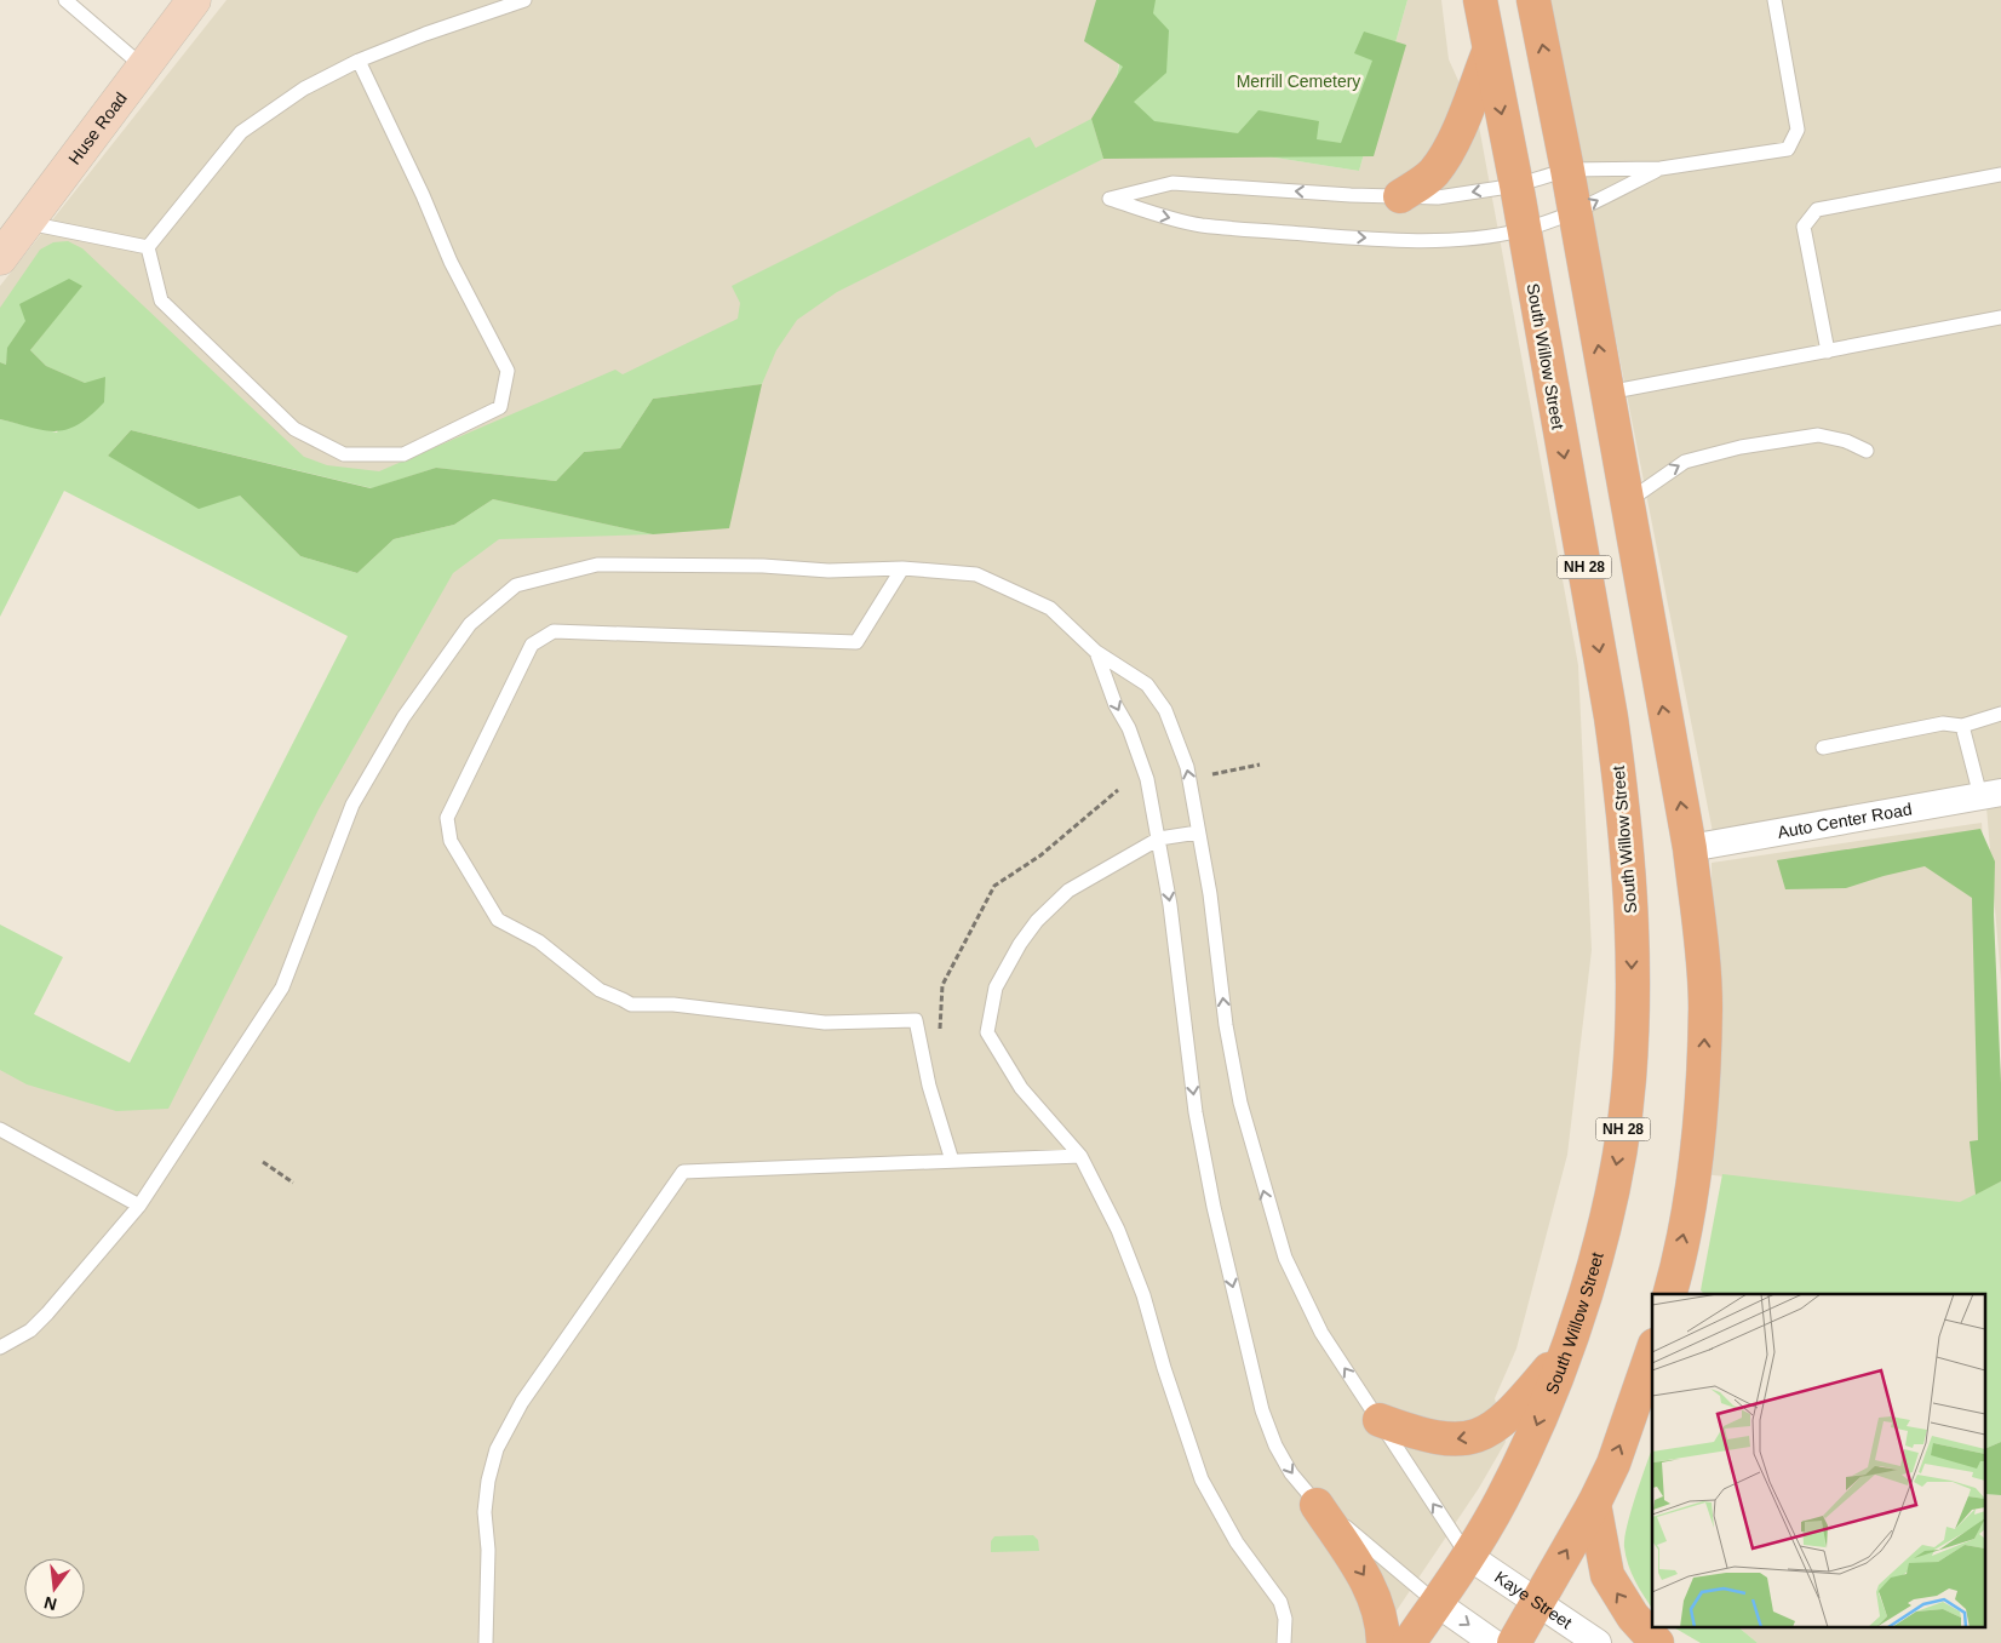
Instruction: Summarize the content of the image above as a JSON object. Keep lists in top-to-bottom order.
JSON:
{
  "streets": {
    "main road": ["South Willow Street", "NH 28"],
    "street": ["Huse Road", "Auto Center Road", "Kaye Street"]
  },
  "crossings": [
    ["South Willow Street", "Kaye Street"],
    ["NH 28", "Auto Center Road"]
  ],
  "parks": ["Merrill Cemetery"],
  "north": "bottom"
}
